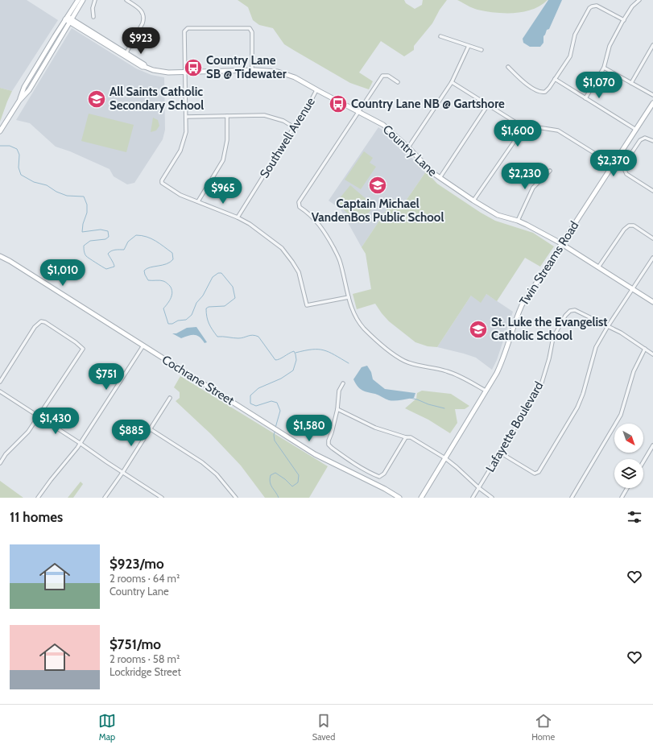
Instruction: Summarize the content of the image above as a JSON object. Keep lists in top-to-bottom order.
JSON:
{
  "streets": {
    "street": [
      "Southwell Avenue",
      "Country Lane",
      "Twin Streams Road",
      "Cochrane Street",
      "Lafayette Boulevard"
    ]
  },
  "crossings": [
    ["Southwell Avenue", "Country Lane"],
    ["Country Lane", "Twin Streams Road"]
  ],
  "places": {
    "bus stop": ["Country Lane SB @ Tidewater", "Country Lane NB @ Gartshore"],
    "school or university": ["All Saints Catholic Secondary School", "Captain Michael VandenBos Public School", "St. Luke the Evangelist Catholic School"]
  },
  "north": "bottom right",
  "page": {
    "price": [
      "$923",
      "$1,070",
      "$1,600",
      "$2,370",
      "$2,230",
      "$965",
      "$1,010",
      "$751",
      "$1,430",
      "$1,580",
      "$885"
    ],
    "heading": "11 homes",
    "list": [
      {
        "name": "$923/mo",
        "note": "2 rooms · 64 m² · Country Lane"
      },
      {
        "name": "$751/mo",
        "note": "2 rooms · 58 m² · Lockridge Street"
      }
    ],
    "tabs": ["Map", "Saved", "Home"]
  }
}
